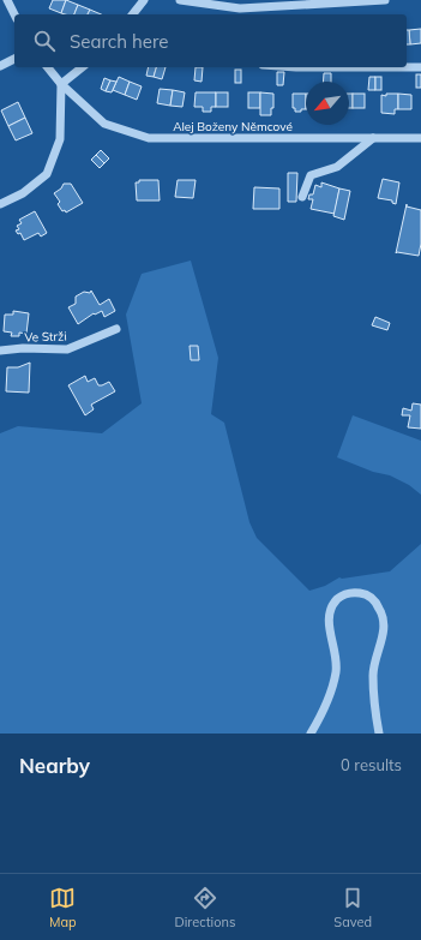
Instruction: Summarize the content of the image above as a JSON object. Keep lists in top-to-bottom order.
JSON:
{
  "streets": {
    "street": ["Alej Boženy Němcové", "Ve Strži"]
  },
  "north": "bottom left",
  "page": {
    "search": "Search here",
    "heading": ["Nearby", "0 results"],
    "nav": ["Map", "Directions", "Saved"]
  }
}
